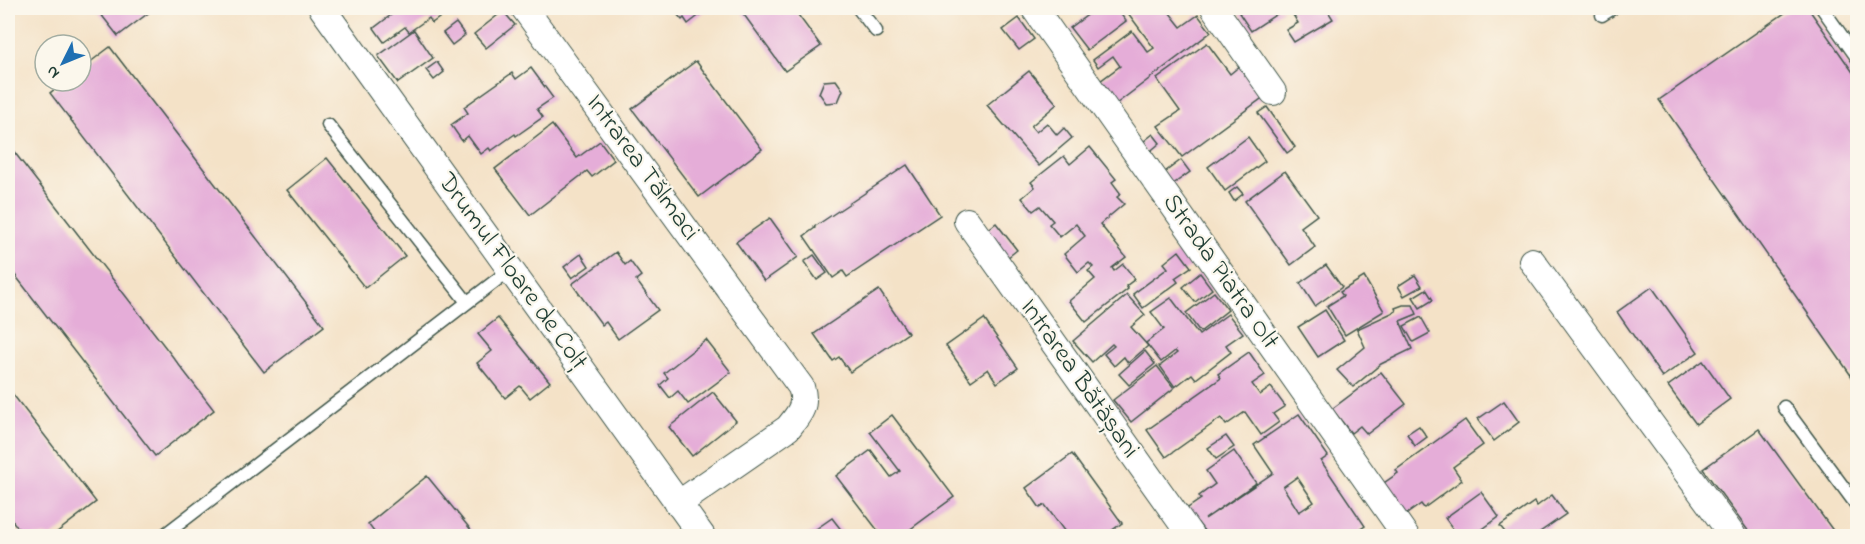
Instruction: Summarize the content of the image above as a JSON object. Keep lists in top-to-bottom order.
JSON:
{
  "streets": {
    "street": [
      "Intrarea Tălmaci",
      "Drumul Floare de Colț",
      "Strada Piatra Olt",
      "Intrarea Bătășani"
    ]
  },
  "crossings": [
    ["Intrarea Tălmaci", "Drumul Floare de Colț"]
  ],
  "north": "bottom left"
}
